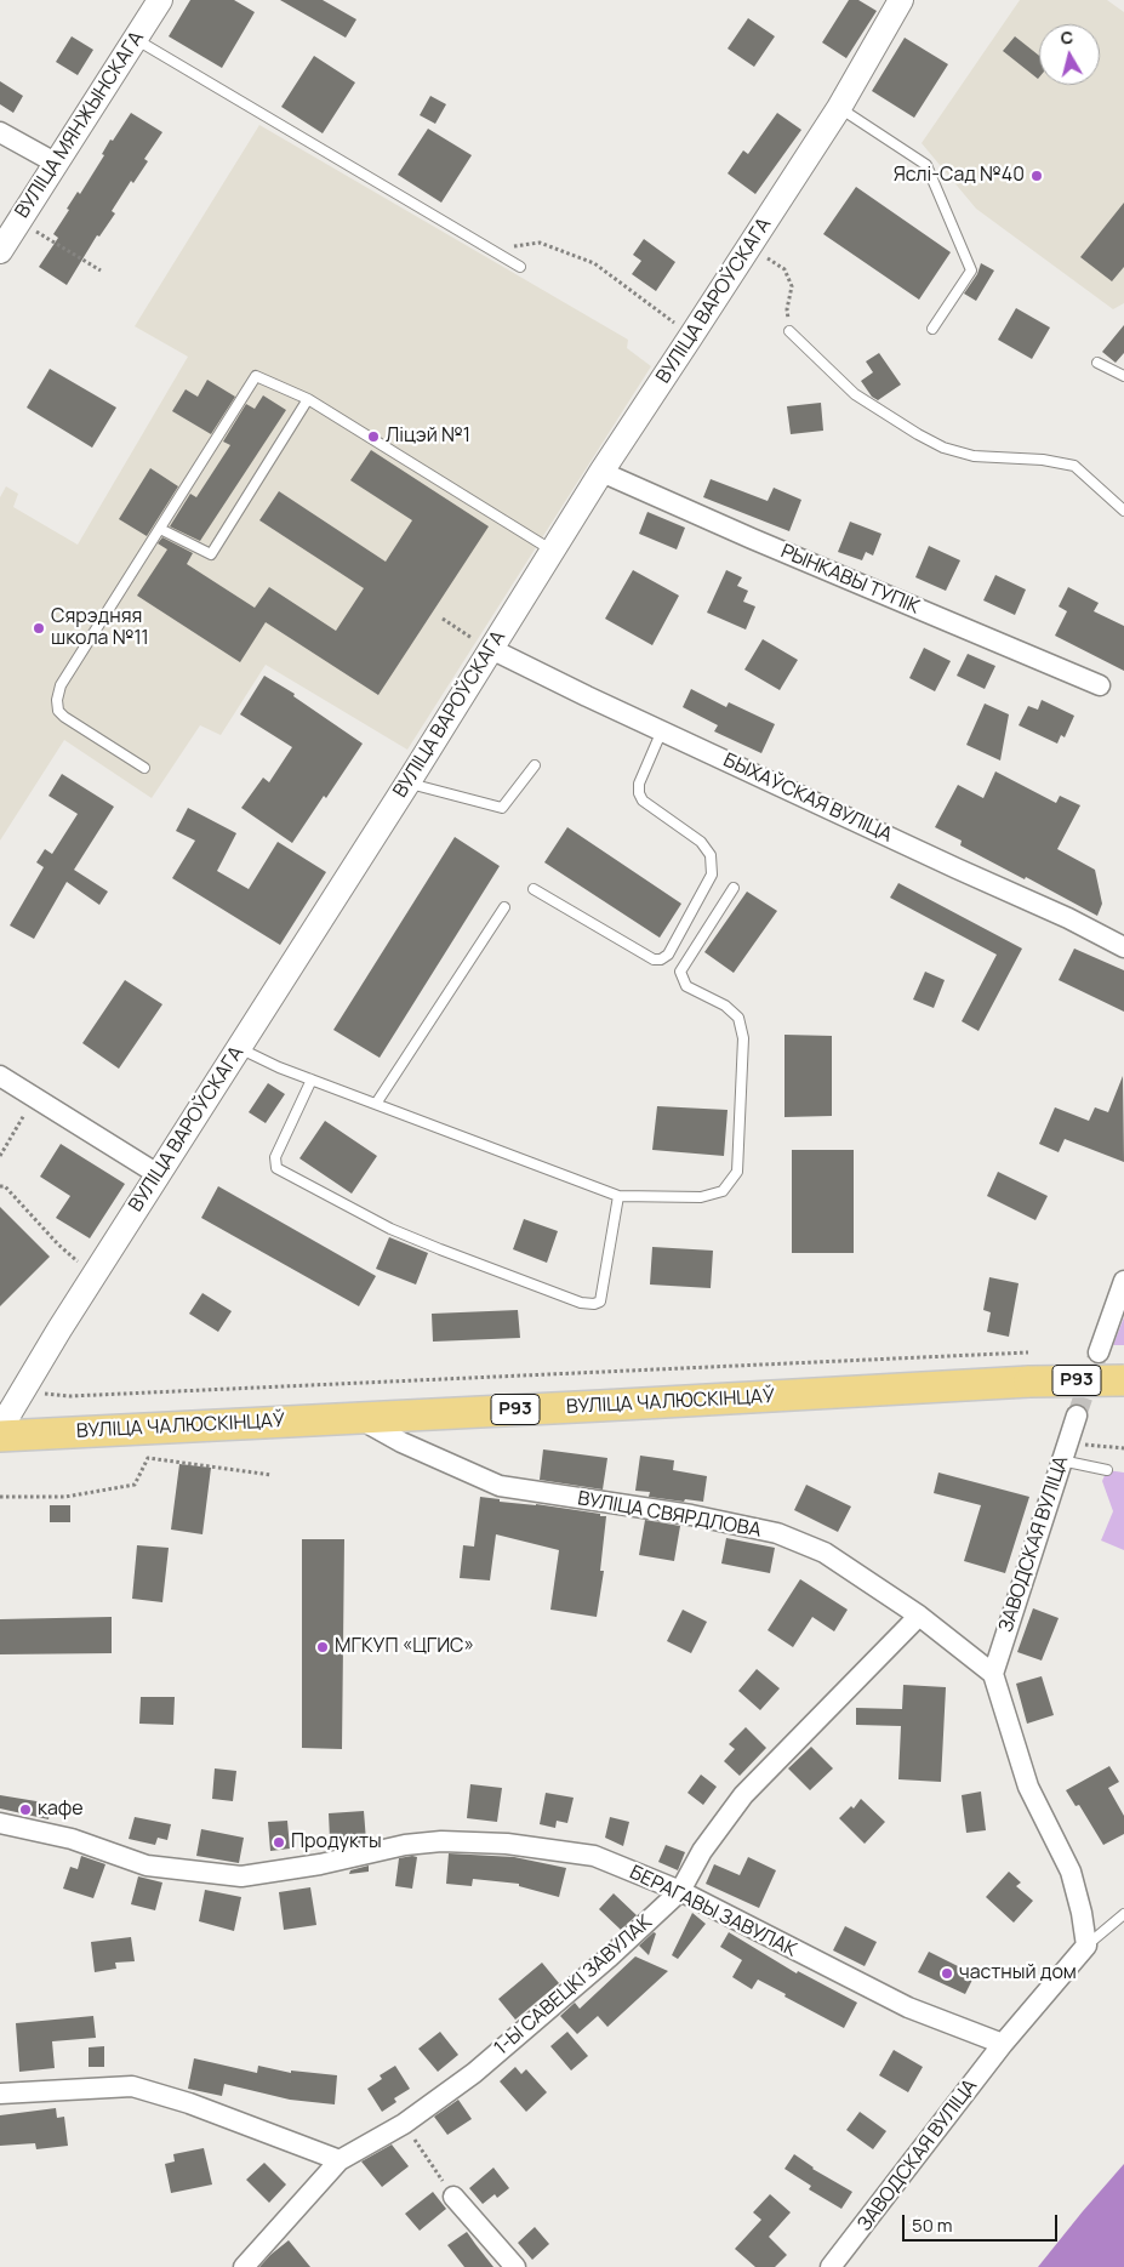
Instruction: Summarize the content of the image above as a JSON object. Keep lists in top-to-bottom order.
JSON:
{
  "streets": {
    "main road": ["Р93", "ВУЛІЦА ЧАЛЮСКІНЦАЎ"],
    "street": [
      "ВУЛІЦА МЯНЖЫНСКАГА",
      "ВУЛІЦА ВАРОЎСКАГА",
      "РЫНКАВЫ ТУПІК",
      "БЫХАЎСКАЯ ВУЛІЦА",
      "ВУЛІЦА СВЯРДЛОВА",
      "ЗАВОДСКАЯ ВУЛІЦА",
      "БЕРАГАВЫ ЗАВУЛАК",
      "1-Ы САВЕЦКІ ЗАВУЛАК"
    ]
  },
  "crossings": [
    ["ВУЛІЦА ВАРОЎСКАГА", "РЫНКАВЫ ТУПІК"],
    ["ВУЛІЦА ВАРОЎСКАГА", "БЫХАЎСКАЯ ВУЛІЦА"],
    ["ВУЛІЦА ЧАЛЮСКІНЦАЎ", "ВУЛІЦА СВЯРДЛОВА"],
    ["ВУЛІЦА СВЯРДЛОВА", "ЗАВОДСКАЯ ВУЛІЦА"],
    ["ВУЛІЦА СВЯРДЛОВА", "1-Ы САВЕЦКІ ЗАВУЛАК"],
    ["ЗАВОДСКАЯ ВУЛІЦА", "БЕРАГАВЫ ЗАВУЛАК"],
    ["БЕРАГАВЫ ЗАВУЛАК", "1-Ы САВЕЦКІ ЗАВУЛАК"]
  ],
  "places": [
    "Яслі-Сад №40",
    "Ліцэй №1",
    "Сярэдняя школа №11",
    "МГКУП «ЦГИС»",
    "кафе",
    "Продукты",
    "частный дом"
  ],
  "scale_bar": "50 m",
  "north": "top"
}
